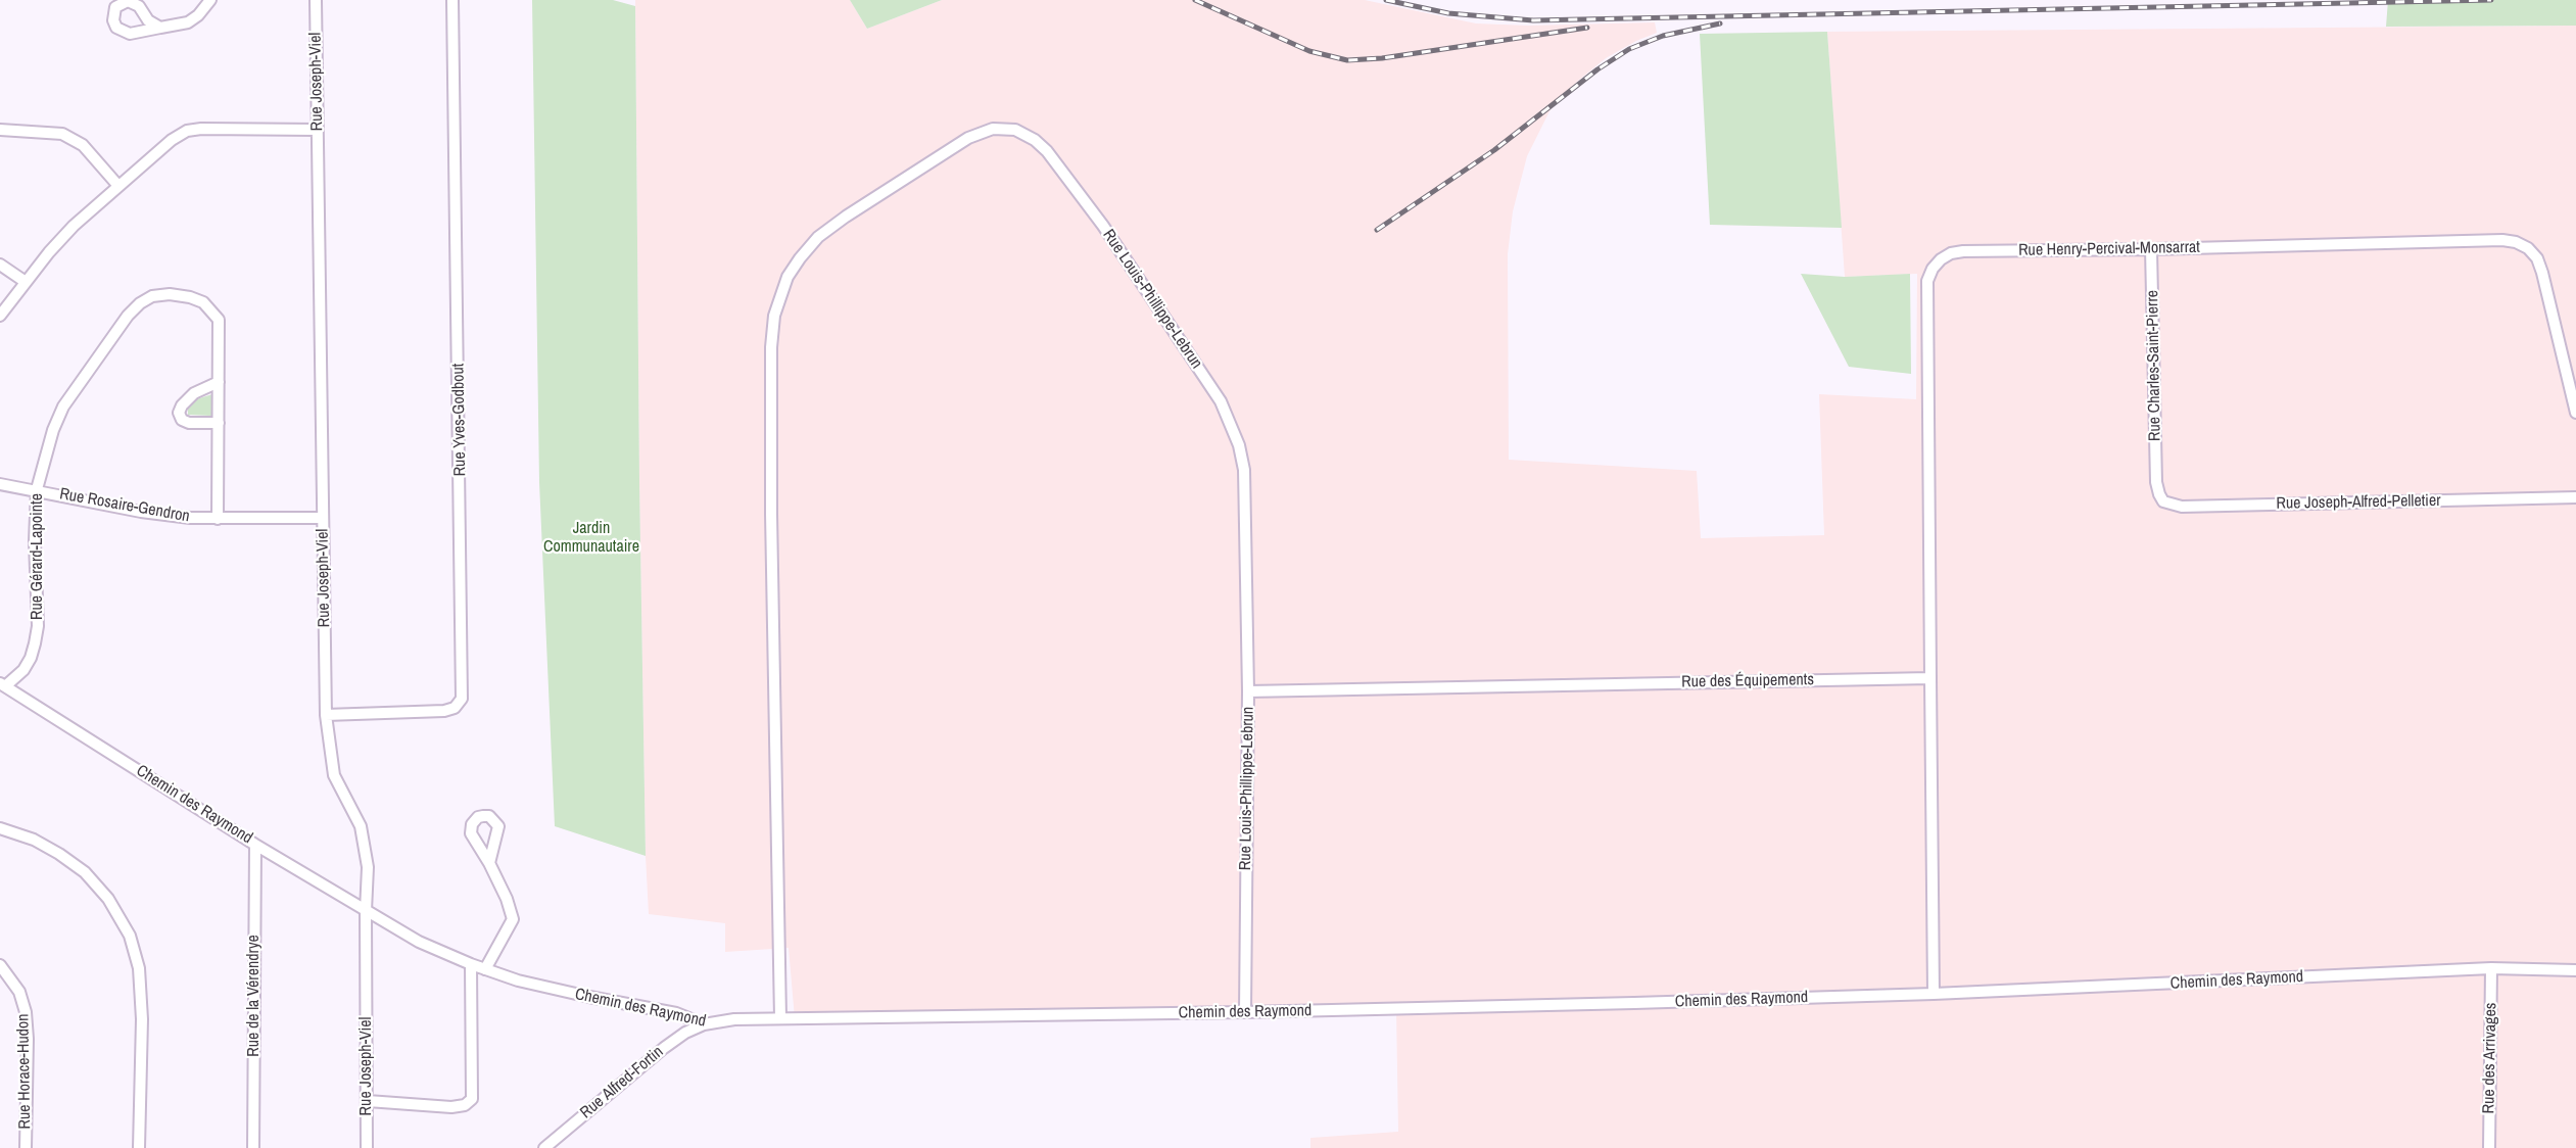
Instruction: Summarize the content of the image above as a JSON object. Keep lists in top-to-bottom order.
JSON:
{
  "streets": {
    "street": [
      "Rue Joseph-Viel",
      "Rue Henry-Percival-Monsarrat",
      "Rue Louis-Phillippe-Lebrun",
      "Rue Charles-Saint-Pierre",
      "Rue Yves-Godbout",
      "Rue Joseph-Alfred-Pelletier",
      "Rue Rosaire-Gendron",
      "Rue Gérard-Lapointe",
      "Rue des Équipements",
      "Chemin des Raymond",
      "Rue de la Vérendrye",
      "Rue des Arrivages",
      "Rue Horace-Hudon",
      "Rue Alfred-Fortin"
    ]
  },
  "crossings": [
    ["Rue Joseph-Viel", "Rue Yves-Godbout"],
    ["Rue Joseph-Viel", "Rue Rosaire-Gendron"],
    ["Rue Joseph-Viel", "Chemin des Raymond"],
    ["Rue Henry-Percival-Monsarrat", "Rue Charles-Saint-Pierre"],
    ["Rue Henry-Percival-Monsarrat", "Rue des Équipements"],
    ["Rue Louis-Phillippe-Lebrun", "Rue des Équipements"],
    ["Rue Louis-Phillippe-Lebrun", "Chemin des Raymond"],
    ["Rue Charles-Saint-Pierre", "Rue Joseph-Alfred-Pelletier"],
    ["Rue Rosaire-Gendron", "Rue Gérard-Lapointe"],
    ["Rue Gérard-Lapointe", "Chemin des Raymond"],
    ["Chemin des Raymond", "Rue de la Vérendrye"],
    ["Chemin des Raymond", "Rue des Arrivages"],
    ["Chemin des Raymond", "Rue Alfred-Fortin"]
  ],
  "parks": ["Jardin Communautaire"]
}
